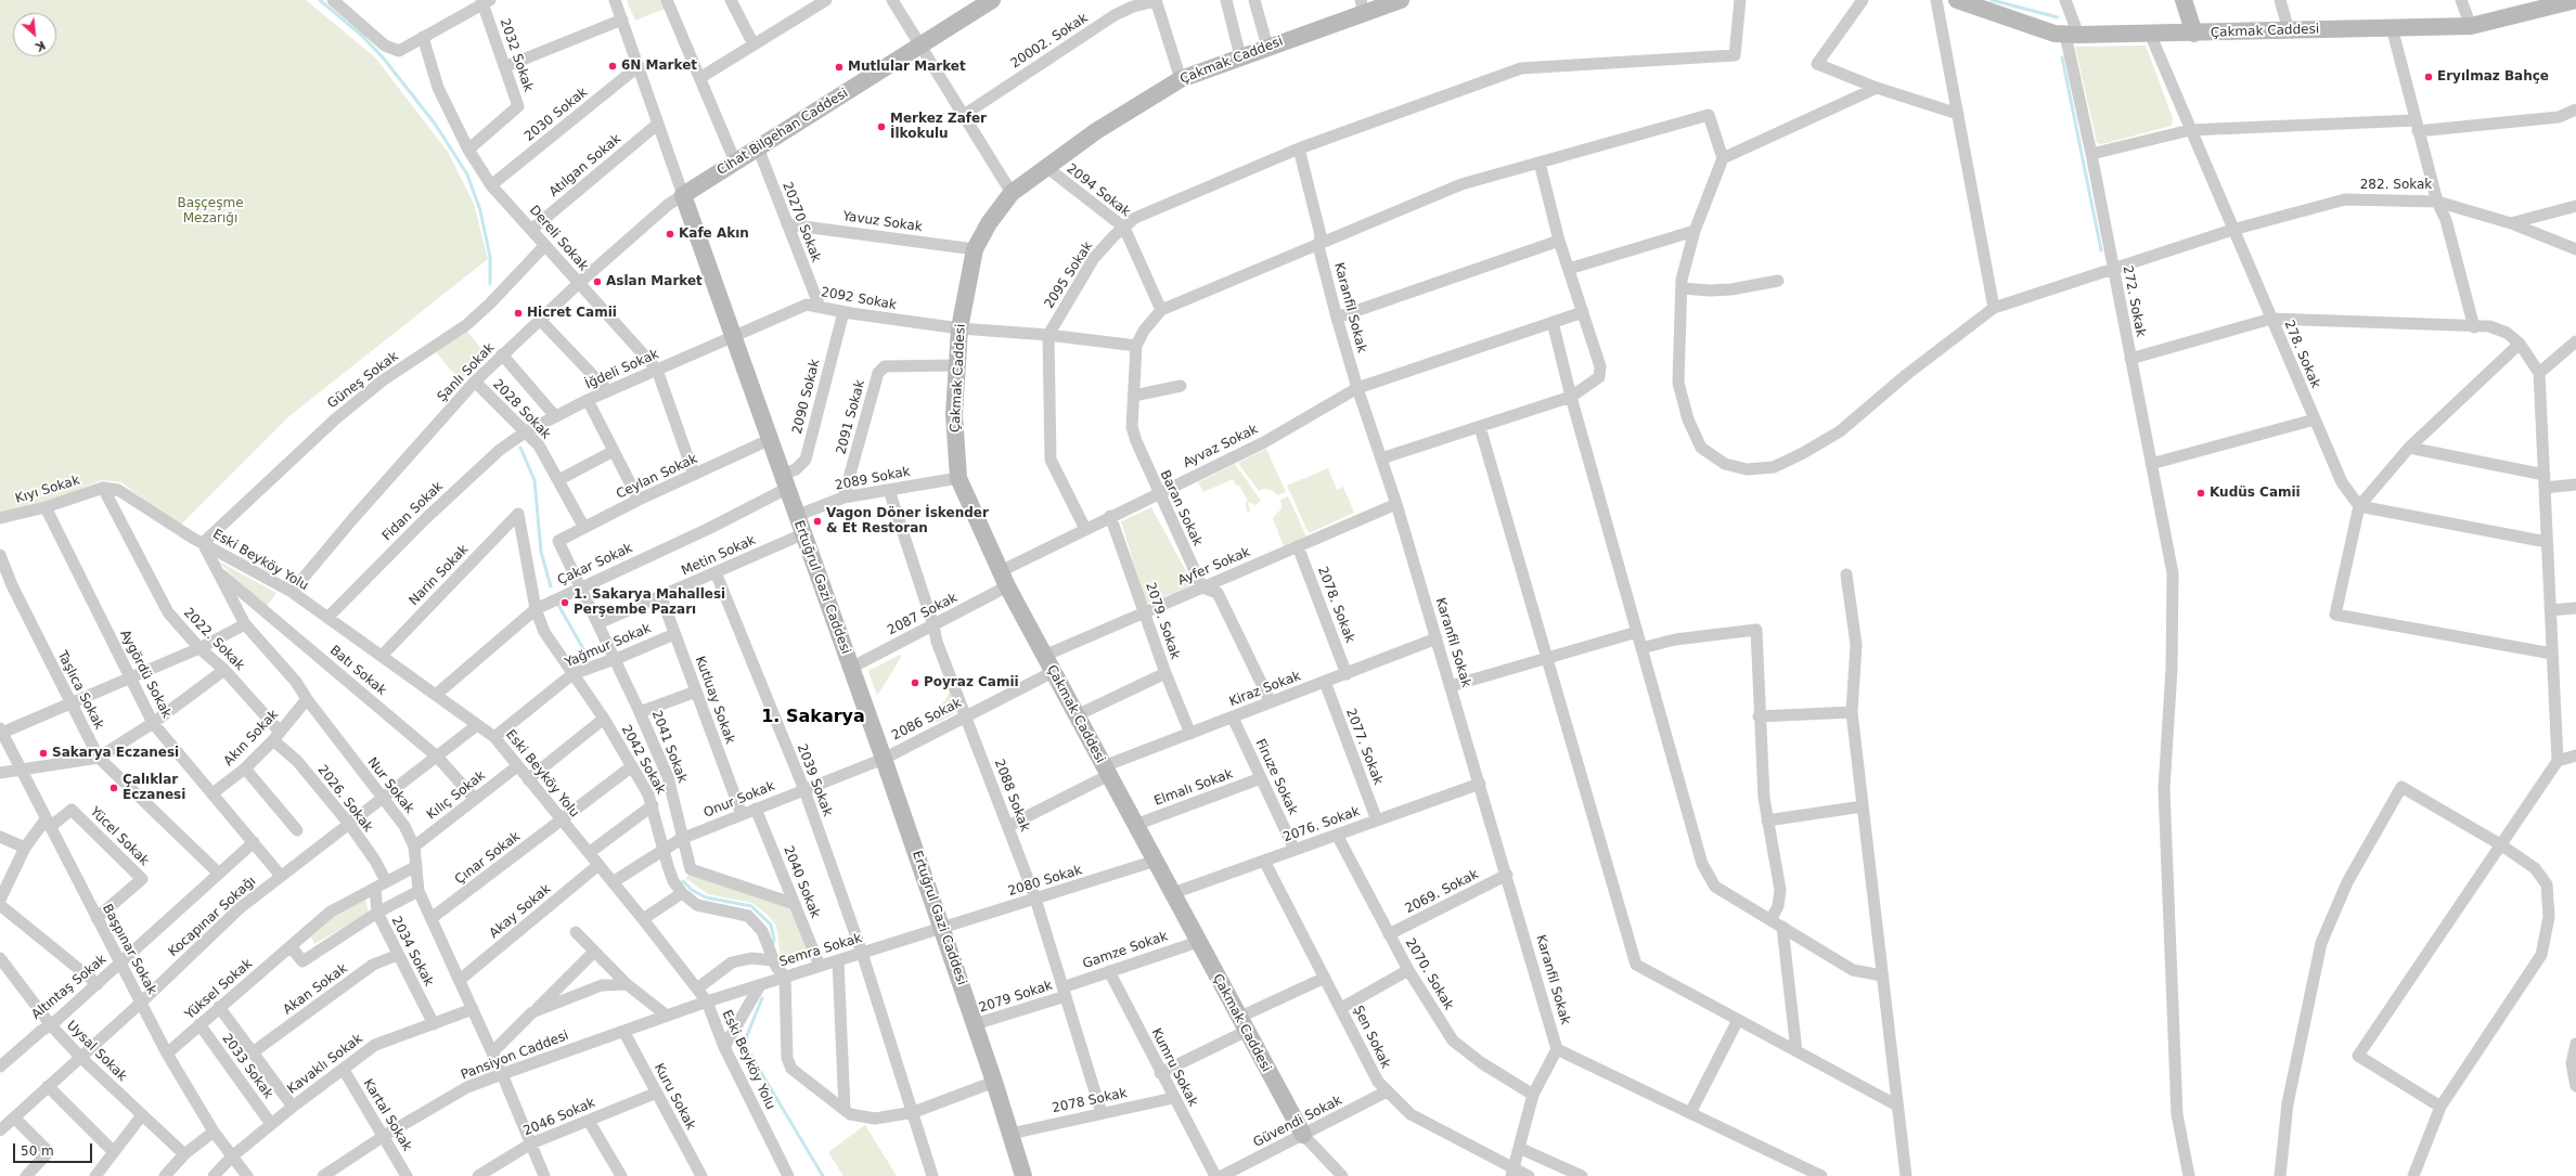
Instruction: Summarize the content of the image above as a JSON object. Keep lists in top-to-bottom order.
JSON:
{
  "streets": {
    "main road": ["Çakmak Caddesi", "Cihat Bilgehan Caddesi", "Ertuğrul Gazi Caddesi"],
    "street": [
      "20002. Sokak",
      "2032 Sokak",
      "2030 Sokak",
      "Atılgan Sokak",
      "282. Sokak",
      "2094 Sokak",
      "20270 Sokak",
      "Yavuz Sokak",
      "Dereli Sokak",
      "2095 Sokak",
      "2092 Sokak",
      "272. Sokak",
      "Karanfil Sokak",
      "278. Sokak",
      "İğdeli Sokak",
      "Şanlı Sokak",
      "Güneş Sokak",
      "2090 Sokak",
      "2028 Sokak",
      "2091 Sokak",
      "Ayvaz Sokak",
      "Ceylan Sokak",
      "2089 Sokak",
      "Kıyı Sokak",
      "Baran Sokak",
      "Fidan Sokak",
      "Metin Sokak",
      "Eski Beyköy Yolu",
      "Çakar Sokak",
      "Ayfer Sokak",
      "Narin Sokak",
      "2078. Sokak",
      "2087 Sokak",
      "2079. Sokak",
      "2022. Sokak",
      "Yağmur Sokak",
      "Batı Sokak",
      "Aygördü Sokak",
      "Kiraz Sokak",
      "Taşlıca Sokak",
      "Kutluay Sokak",
      "2086 Sokak",
      "Akın Sokak",
      "2041 Sokak",
      "2077. Sokak",
      "2042 Sokak",
      "Firuze Sokak",
      "2039 Sokak",
      "Nur Sokak",
      "Elmalı Sokak",
      "Kılıç Sokak",
      "2088 Sokak",
      "2026. Sokak",
      "Onur Sokak",
      "2076. Sokak",
      "Yücel Sokak",
      "Çınar Sokak",
      "2080 Sokak",
      "2040 Sokak",
      "2069. Sokak",
      "Akay Sokak",
      "Kocapınar Sokağı",
      "Başpınar Sokak",
      "Semra Sokak",
      "Gamze Sokak",
      "2034 Sokak",
      "2070. Sokak",
      "Altıntaş Sokak",
      "Yüksel Sokak",
      "Akan Sokak",
      "2079 Sokak",
      "Şen Sokak",
      "Uysal Sokak",
      "Pansiyon Caddesi",
      "Kavaklı Sokak",
      "2033 Sokak",
      "Kumru Sokak",
      "Kuru Sokak",
      "2078 Sokak",
      "Kartal Sokak",
      "2046 Sokak",
      "Güvendi Sokak"
    ]
  },
  "crossings": [
    ["Çakmak Caddesi", "282. Sokak"],
    ["Çakmak Caddesi", "2094 Sokak"],
    ["Çakmak Caddesi", "Yavuz Sokak"],
    ["Çakmak Caddesi", "2092 Sokak"],
    ["Çakmak Caddesi", "272. Sokak"],
    ["Çakmak Caddesi", "278. Sokak"],
    ["Çakmak Caddesi", "2091 Sokak"],
    ["Çakmak Caddesi", "Ayvaz Sokak"],
    ["Çakmak Caddesi", "2089 Sokak"],
    ["Çakmak Caddesi", "Ayfer Sokak"],
    ["Çakmak Caddesi", "2087 Sokak"],
    ["Çakmak Caddesi", "Kiraz Sokak"],
    ["Çakmak Caddesi", "2086 Sokak"],
    ["Çakmak Caddesi", "Elmalı Sokak"],
    ["Çakmak Caddesi", "2076. Sokak"],
    ["Çakmak Caddesi", "2080 Sokak"],
    ["Çakmak Caddesi", "Gamze Sokak"],
    ["Çakmak Caddesi", "Güvendi Sokak"],
    ["2032 Sokak", "Dereli Sokak"],
    ["2030 Sokak", "Dereli Sokak"],
    ["2030 Sokak", "Ertuğrul Gazi Caddesi"],
    ["Cihat Bilgehan Caddesi", "20270 Sokak"],
    ["Cihat Bilgehan Caddesi", "Şanlı Sokak"],
    ["Cihat Bilgehan Caddesi", "Ertuğrul Gazi Caddesi"],
    ["Atılgan Sokak", "Dereli Sokak"],
    ["Atılgan Sokak", "Ertuğrul Gazi Caddesi"],
    ["282. Sokak", "272. Sokak"],
    ["282. Sokak", "278. Sokak"],
    ["2094 Sokak", "2095 Sokak"],
    ["2094 Sokak", "Baran Sokak"],
    ["20270 Sokak", "Yavuz Sokak"],
    ["20270 Sokak", "2092 Sokak"],
    ["Dereli Sokak", "İğdeli Sokak"],
    ["Dereli Sokak", "Şanlı Sokak"],
    ["Dereli Sokak", "Güneş Sokak"],
    ["Dereli Sokak", "Ceylan Sokak"],
    ["2095 Sokak", "2092 Sokak"],
    ["2095 Sokak", "Karanfil Sokak"],
    ["2092 Sokak", "İğdeli Sokak"],
    ["2092 Sokak", "2090 Sokak"],
    ["2092 Sokak", "Baran Sokak"],
    ["2092 Sokak", "Ertuğrul Gazi Caddesi"],
    ["Karanfil Sokak", "Ayvaz Sokak"],
    ["Karanfil Sokak", "Ayfer Sokak"],
    ["Karanfil Sokak", "Kiraz Sokak"],
    ["Karanfil Sokak", "2076. Sokak"],
    ["Karanfil Sokak", "2069. Sokak"],
    ["İğdeli Sokak", "2028 Sokak"],
    ["İğdeli Sokak", "Fidan Sokak"],
    ["İğdeli Sokak", "Ertuğrul Gazi Caddesi"],
    ["Şanlı Sokak", "2028 Sokak"],
    ["Şanlı Sokak", "Eski Beyköy Yolu"],
    ["Şanlı Sokak", "Ertuğrul Gazi Caddesi"],
    ["Güneş Sokak", "Eski Beyköy Yolu"],
    ["Güneş Sokak", "Nur Sokak"],
    ["2090 Sokak", "Çakar Sokak"],
    ["2090 Sokak", "Ertuğrul Gazi Caddesi"],
    ["2028 Sokak", "Ceylan Sokak"],
    ["2028 Sokak", "Fidan Sokak"],
    ["2091 Sokak", "2089 Sokak"],
    ["Ayvaz Sokak", "Baran Sokak"],
    ["Ayvaz Sokak", "2087 Sokak"],
    ["Ayvaz Sokak", "2079. Sokak"],
    ["Ceylan Sokak", "Ertuğrul Gazi Caddesi"],
    ["Ceylan Sokak", "2041 Sokak"],
    ["2089 Sokak", "Ertuğrul Gazi Caddesi"],
    ["2089 Sokak", "2088 Sokak"],
    ["Kıyı Sokak", "Eski Beyköy Yolu"],
    ["Kıyı Sokak", "2022. Sokak"],
    ["Kıyı Sokak", "Aygördü Sokak"],
    ["Baran Sokak", "Ayfer Sokak"],
    ["Fidan Sokak", "Eski Beyköy Yolu"],
    ["Metin Sokak", "Ertuğrul Gazi Caddesi"],
    ["Metin Sokak", "Kutluay Sokak"],
    ["Metin Sokak", "2041 Sokak"],
    ["Metin Sokak", "2039 Sokak"],
    ["Eski Beyköy Yolu", "Çakar Sokak"],
    ["Eski Beyköy Yolu", "Narin Sokak"],
    ["Eski Beyköy Yolu", "2022. Sokak"],
    ["Eski Beyköy Yolu", "Yağmur Sokak"],
    ["Eski Beyköy Yolu", "Nur Sokak"],
    ["Eski Beyköy Yolu", "Kılıç Sokak"],
    ["Eski Beyköy Yolu", "Onur Sokak"],
    ["Eski Beyköy Yolu", "Çınar Sokak"],
    ["Eski Beyköy Yolu", "Akay Sokak"],
    ["Eski Beyköy Yolu", "Kocapınar Sokağı"],
    ["Eski Beyköy Yolu", "Semra Sokak"],
    ["Eski Beyköy Yolu", "Pansiyon Caddesi"],
    ["Çakar Sokak", "Ertuğrul Gazi Caddesi"],
    ["Çakar Sokak", "2041 Sokak"],
    ["Çakar Sokak", "2042 Sokak"],
    ["Ayfer Sokak", "2078. Sokak"],
    ["Ayfer Sokak", "2079. Sokak"],
    ["Narin Sokak", "2042 Sokak"],
    ["Ertuğrul Gazi Caddesi", "2087 Sokak"],
    ["Ertuğrul Gazi Caddesi", "2086 Sokak"],
    ["Ertuğrul Gazi Caddesi", "Onur Sokak"],
    ["Ertuğrul Gazi Caddesi", "2080 Sokak"],
    ["Ertuğrul Gazi Caddesi", "Semra Sokak"],
    ["Ertuğrul Gazi Caddesi", "2079 Sokak"],
    ["Ertuğrul Gazi Caddesi", "2078 Sokak"],
    ["2078. Sokak", "Kiraz Sokak"],
    ["2087 Sokak", "2088 Sokak"],
    ["2079. Sokak", "Kiraz Sokak"],
    ["2022. Sokak", "Akın Sokak"],
    ["2022. Sokak", "2026. Sokak"],
    ["Yağmur Sokak", "Kutluay Sokak"],
    ["Yağmur Sokak", "2042 Sokak"],
    ["Batı Sokak", "Nur Sokak"],
    ["Batı Sokak", "Kılıç Sokak"],
    ["Batı Sokak", "Kocapınar Sokağı"],
    ["Aygördü Sokak", "Akın Sokak"],
    ["Aygördü Sokak", "Kocapınar Sokağı"],
    ["Aygördü Sokak", "Altıntaş Sokak"],
    ["Kiraz Sokak", "2077. Sokak"],
    ["Kiraz Sokak", "Firuze Sokak"],
    ["Kiraz Sokak", "2088 Sokak"],
    ["Taşlıca Sokak", "Altıntaş Sokak"],
    ["Kutluay Sokak", "Onur Sokak"],
    ["2086 Sokak", "2088 Sokak"],
    ["2086 Sokak", "Onur Sokak"],
    ["Akın Sokak", "Nur Sokak"],
    ["Akın Sokak", "2026. Sokak"],
    ["2041 Sokak", "Onur Sokak"],
    ["2041 Sokak", "2040 Sokak"],
    ["2077. Sokak", "2076. Sokak"],
    ["2042 Sokak", "Onur Sokak"],
    ["2042 Sokak", "Çınar Sokak"],
    ["2042 Sokak", "Semra Sokak"],
    ["Firuze Sokak", "Elmalı Sokak"],
    ["Firuze Sokak", "2076. Sokak"],
    ["2039 Sokak", "Onur Sokak"],
    ["2039 Sokak", "Semra Sokak"],
    ["Nur Sokak", "Kılıç Sokak"],
    ["Nur Sokak", "Çınar Sokak"],
    ["Nur Sokak", "Akay Sokak"],
    ["Nur Sokak", "Kocapınar Sokağı"],
    ["Nur Sokak", "Yüksel Sokak"],
    ["Nur Sokak", "Pansiyon Caddesi"],
    ["Nur Sokak", "Kavaklı Sokak"],
    ["Nur Sokak", "2046 Sokak"],
    ["2088 Sokak", "2080 Sokak"],
    ["2088 Sokak", "Gamze Sokak"],
    ["2088 Sokak", "2079 Sokak"],
    ["2088 Sokak", "2078 Sokak"],
    ["2026. Sokak", "Kocapınar Sokağı"],
    ["2026. Sokak", "Yüksel Sokak"],
    ["Onur Sokak", "2040 Sokak"],
    ["2076. Sokak", "2070. Sokak"],
    ["2076. Sokak", "Şen Sokak"],
    ["Yücel Sokak", "Başpınar Sokak"],
    ["2080 Sokak", "Semra Sokak"],
    ["2040 Sokak", "Semra Sokak"],
    ["2069. Sokak", "2070. Sokak"],
    ["Kocapınar Sokağı", "Başpınar Sokak"],
    ["Kocapınar Sokağı", "Uysal Sokak"],
    ["Başpınar Sokak", "Altıntaş Sokak"],
    ["Başpınar Sokak", "Yüksel Sokak"],
    ["Başpınar Sokak", "Kavaklı Sokak"],
    ["Semra Sokak", "Pansiyon Caddesi"],
    ["Gamze Sokak", "2079 Sokak"],
    ["Gamze Sokak", "Kumru Sokak"],
    ["2034 Sokak", "Yüksel Sokak"],
    ["2034 Sokak", "Akan Sokak"],
    ["2034 Sokak", "Kavaklı Sokak"],
    ["Altıntaş Sokak", "Uysal Sokak"],
    ["Yüksel Sokak", "2033 Sokak"],
    ["Şen Sokak", "Güvendi Sokak"],
    ["Pansiyon Caddesi", "Kuru Sokak"],
    ["Pansiyon Caddesi", "Kartal Sokak"],
    ["Kavaklı Sokak", "2033 Sokak"],
    ["Kavaklı Sokak", "Kartal Sokak"],
    ["Kumru Sokak", "2078 Sokak"],
    ["Kuru Sokak", "2046 Sokak"]
  ],
  "districts": ["1. Sakarya"],
  "parks": ["Başçeşme Mezarığı"],
  "places": [
    "6N Market",
    "Mutlular Market",
    "Eryılmaz Bahçe",
    "Merkez Zafer İlkokulu",
    "Kafe Akın",
    "Aslan Market",
    "Hicret Camii",
    "Kudüs Camii",
    "Vagon Döner İskender & Et Restoran",
    "1. Sakarya Mahallesi Perşembe Pazarı",
    "Poyraz Camii",
    "Sakarya Eczanesi",
    "Çalıklar Eczanesi"
  ],
  "scale_bar": "50 m",
  "north": "bottom right"
}
